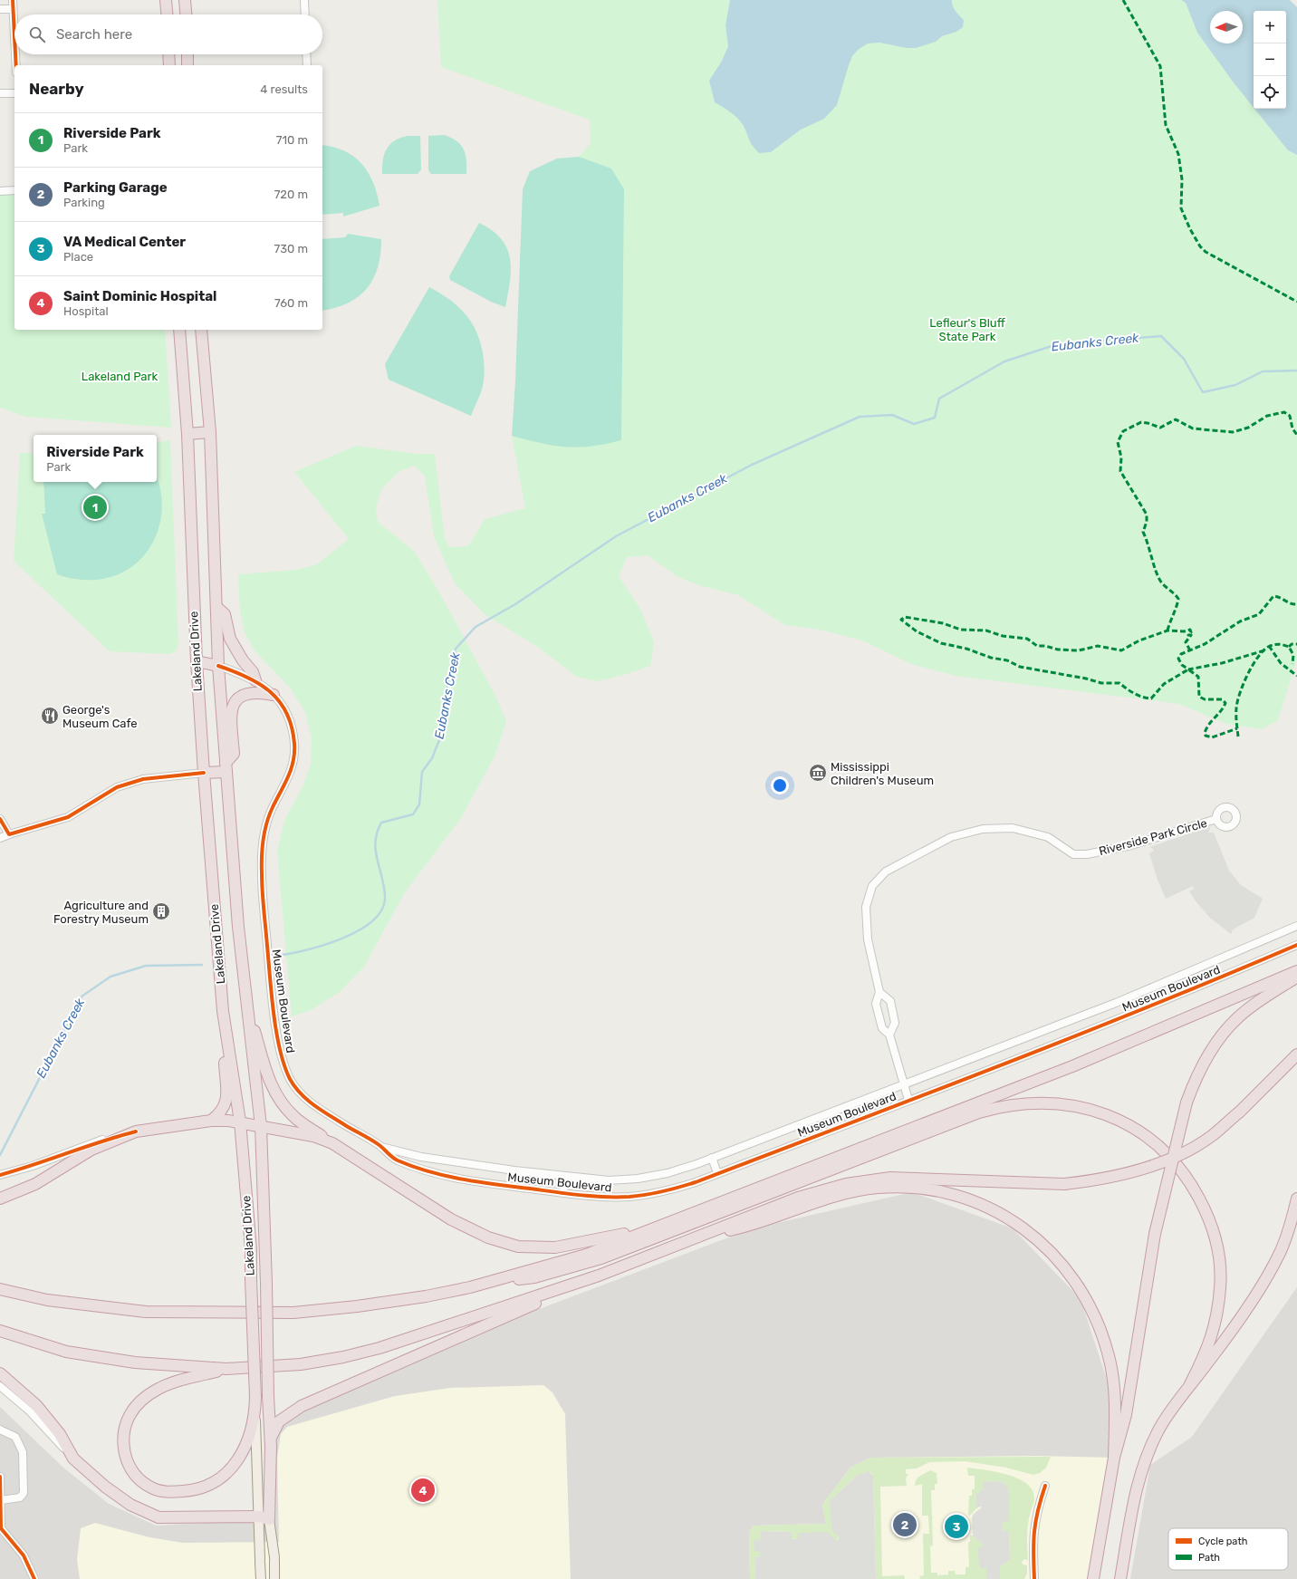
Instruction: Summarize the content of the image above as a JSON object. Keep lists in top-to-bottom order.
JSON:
{
  "streets": {
    "highway": ["Lakeland Drive"],
    "street": ["Riverside Park Circle", "Museum Boulevard"]
  },
  "crossings": [
    ["Lakeland Drive", "Museum Boulevard"],
    ["Riverside Park Circle", "Museum Boulevard"]
  ],
  "water": ["Eubanks Creek"],
  "parks": ["Lefleur's Bluff State Park", "Lakeland Park"],
  "places": {
    "restaurant": ["George's Museum Cafe"],
    "museum": ["Mississippi Children's Museum"],
    "building": ["Agriculture and Forestry Museum"]
  },
  "legend": ["Cycle path", "Path"],
  "north": "left",
  "page": {
    "map_buttons": ["+", "−"],
    "search": "Search here",
    "heading": ["Nearby", "4 results"],
    "list": [
      {
        "mark": "1",
        "name": "Riverside Park",
        "note": "Park",
        "value": "710 m"
      },
      {
        "mark": "2",
        "name": "Parking Garage",
        "note": "Parking",
        "value": "720 m"
      },
      {
        "mark": "3",
        "name": "VA Medical Center",
        "note": "Place",
        "value": "730 m"
      },
      {
        "mark": "4",
        "name": "Saint Dominic Hospital",
        "note": "Hospital",
        "value": "760 m"
      }
    ],
    "popup": ["Riverside Park", "Park"],
    "pins": [
      "1",
      "4",
      "2",
      "3"
    ]
  }
}
